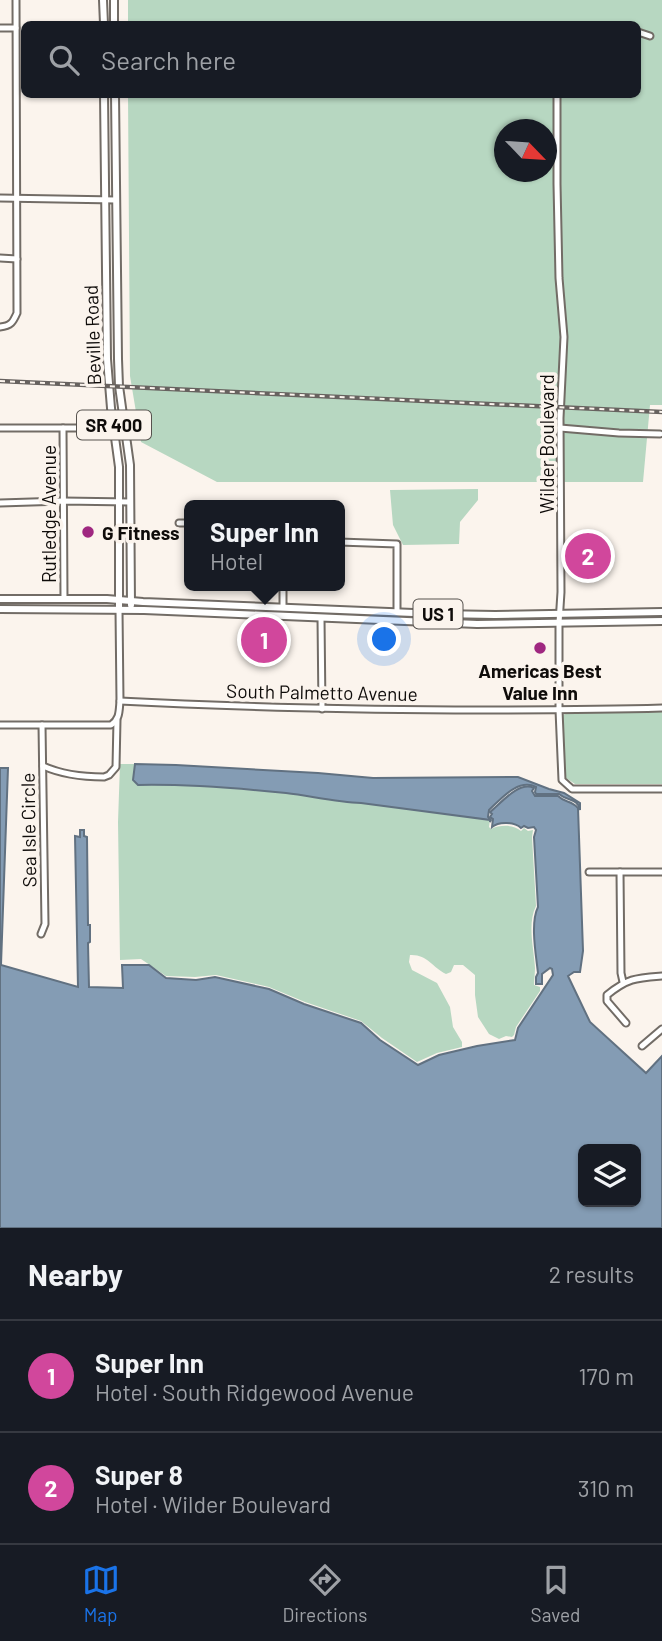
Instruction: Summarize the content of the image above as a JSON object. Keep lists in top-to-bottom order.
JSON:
{
  "streets": {
    "main road": ["Beville Road", "SR 400", "US 1"],
    "street": [
      "Wilder Boulevard",
      "Rutledge Avenue",
      "South Palmetto Avenue",
      "Sea Isle Circle"
    ]
  },
  "crossings": [
    ["Beville Road", "US 1"],
    ["Beville Road", "South Palmetto Avenue"],
    ["Wilder Boulevard", "US 1"],
    ["Wilder Boulevard", "South Palmetto Avenue"],
    ["Rutledge Avenue", "US 1"]
  ],
  "places": ["G Fitness", "Americas Best Value Inn"],
  "north": "bottom right",
  "page": {
    "search": "Search here",
    "popup": ["Super Inn", "Hotel"],
    "pins": ["2", "1"],
    "heading": ["Nearby", "2 results"],
    "list": [
      {
        "mark": "1",
        "name": "Super Inn",
        "note": "Hotel · South Ridgewood Avenue",
        "value": "170 m"
      },
      {
        "mark": "2",
        "name": "Super 8",
        "note": "Hotel · Wilder Boulevard",
        "value": "310 m"
      }
    ],
    "nav": ["Map", "Directions", "Saved"]
  }
}
